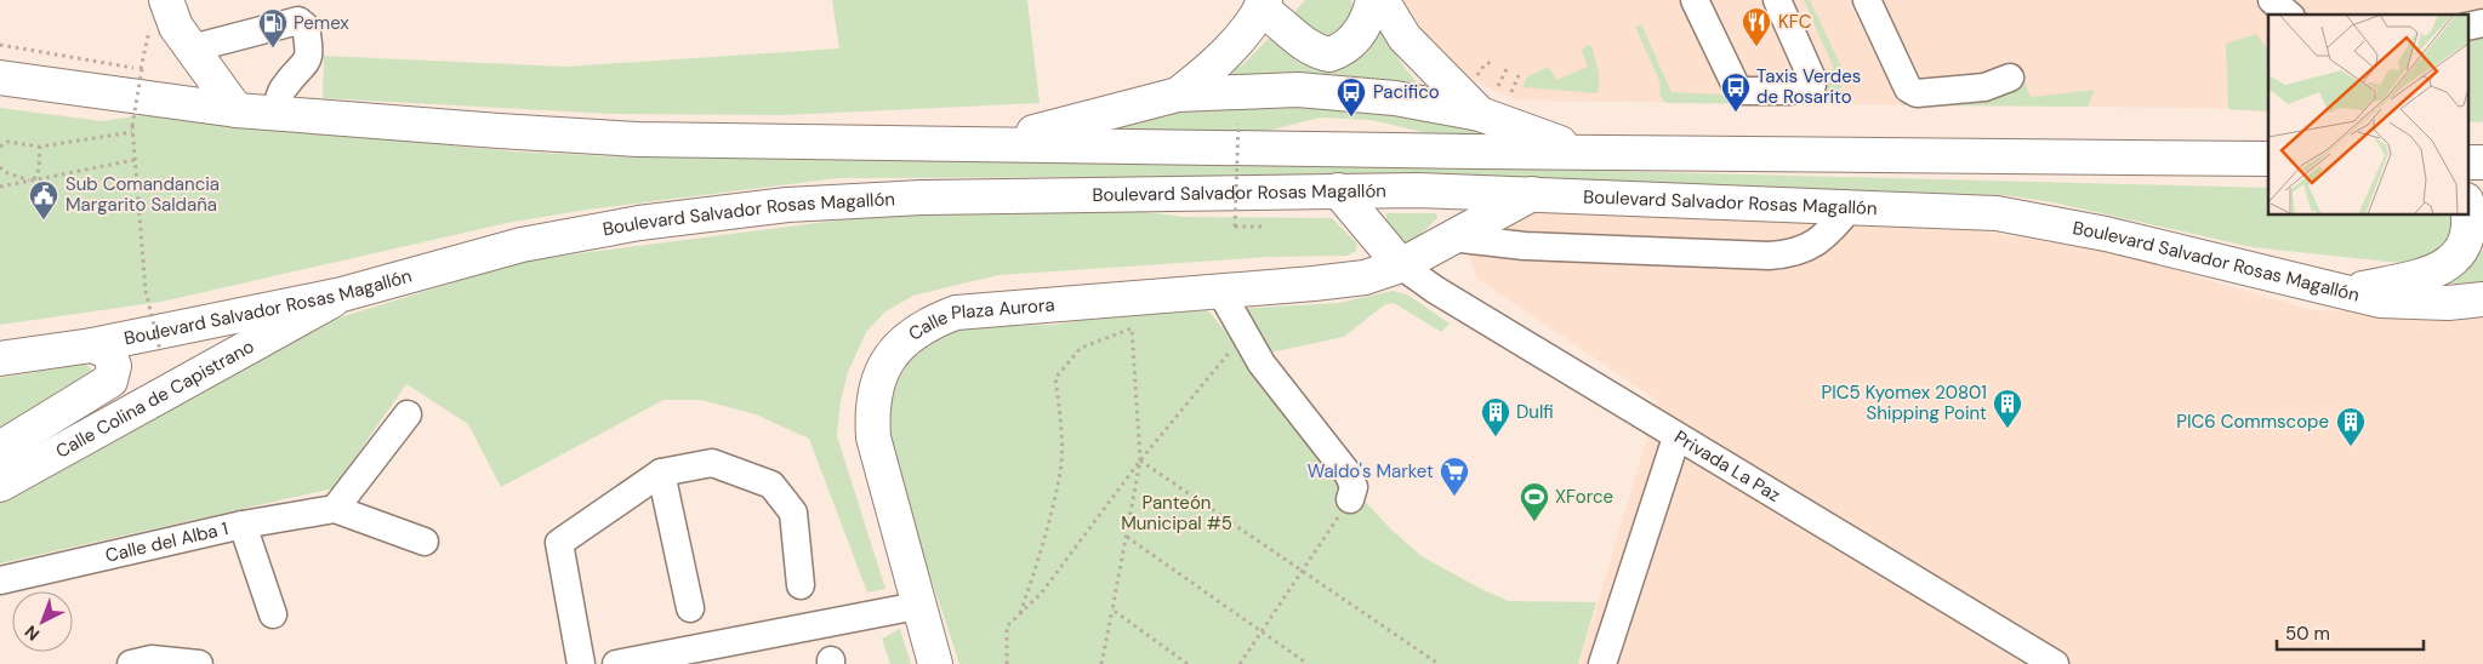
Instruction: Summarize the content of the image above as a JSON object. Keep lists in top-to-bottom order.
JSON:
{
  "streets": {
    "main road": ["Boulevard Salvador Rosas Magallón", "Calle Plaza Aurora", "Calle Colina de Capistrano"],
    "street": ["Privada La Paz", "Calle del Alba 1"]
  },
  "crossings": [
    ["Boulevard Salvador Rosas Magallón", "Calle Plaza Aurora"],
    ["Boulevard Salvador Rosas Magallón", "Calle Colina de Capistrano"],
    ["Calle Plaza Aurora", "Privada La Paz"]
  ],
  "parks": ["Panteón Municipal #5"],
  "places": {
    "restaurant": ["KFC"],
    "fuel station": ["Pemex"],
    "bus stop": ["Taxis Verdes de Rosarito", "Pacifico"],
    "public building": ["Sub Comandancia Margarito Saldaña"],
    "building": ["PIC5 Kyomex 20801 Shipping Point", "Dulfi", "PIC6 Commscope"],
    "supermarket": ["Waldo's Market"],
    "sports": ["XForce"]
  },
  "scale_bar": "50 m",
  "north": "bottom left"
}
